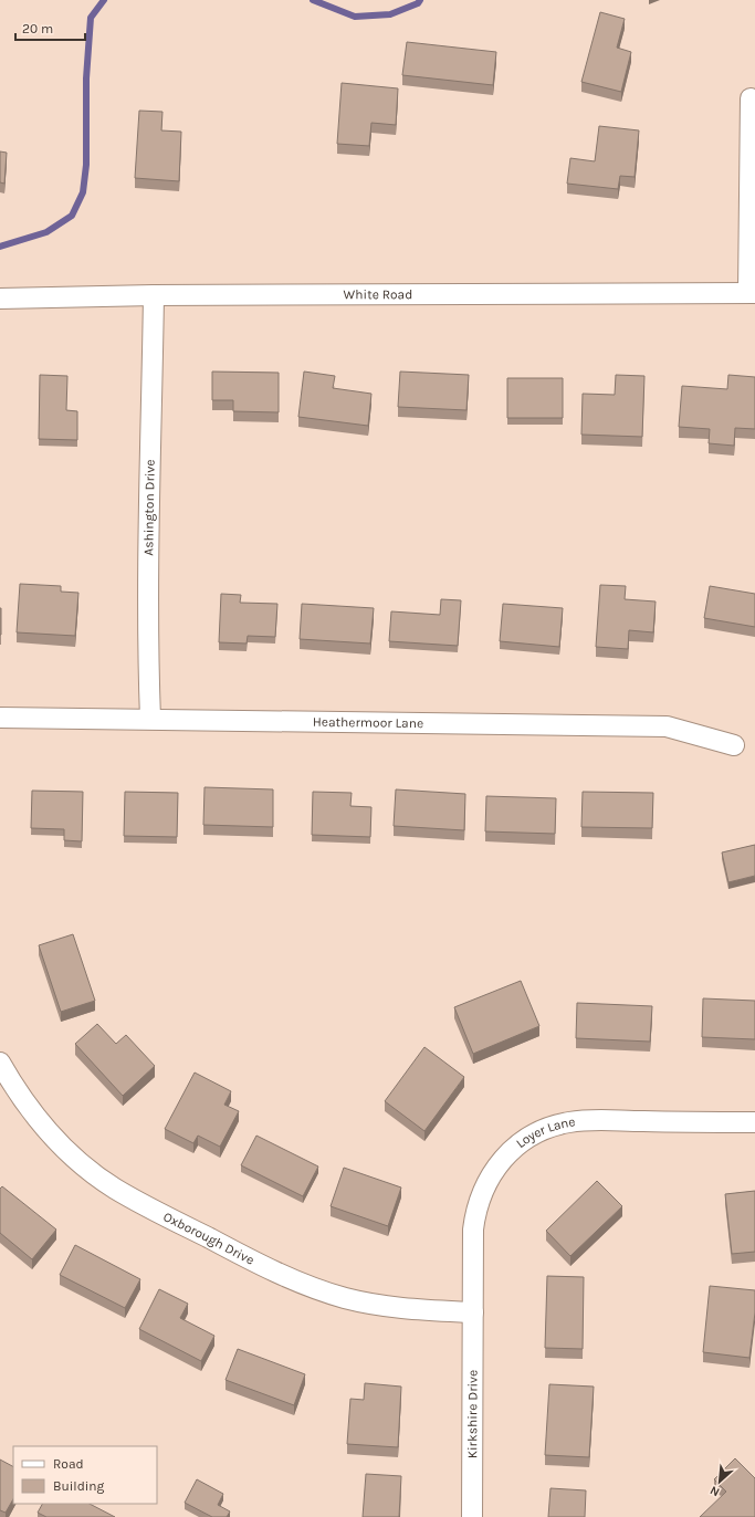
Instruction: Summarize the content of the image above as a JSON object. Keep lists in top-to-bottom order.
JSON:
{
  "streets": {
    "street": [
      "White Road",
      "Ashington Drive",
      "Heathermoor Lane",
      "Loyer Lane",
      "Oxborough Drive",
      "Kirkshire Drive"
    ]
  },
  "crossings": [
    ["White Road", "Ashington Drive"],
    ["Ashington Drive", "Heathermoor Lane"],
    ["Loyer Lane", "Oxborough Drive"],
    ["Loyer Lane", "Kirkshire Drive"],
    ["Oxborough Drive", "Kirkshire Drive"]
  ],
  "legend": ["Road", "Building"],
  "scale_bar": "20 m",
  "north": "bottom left"
}
